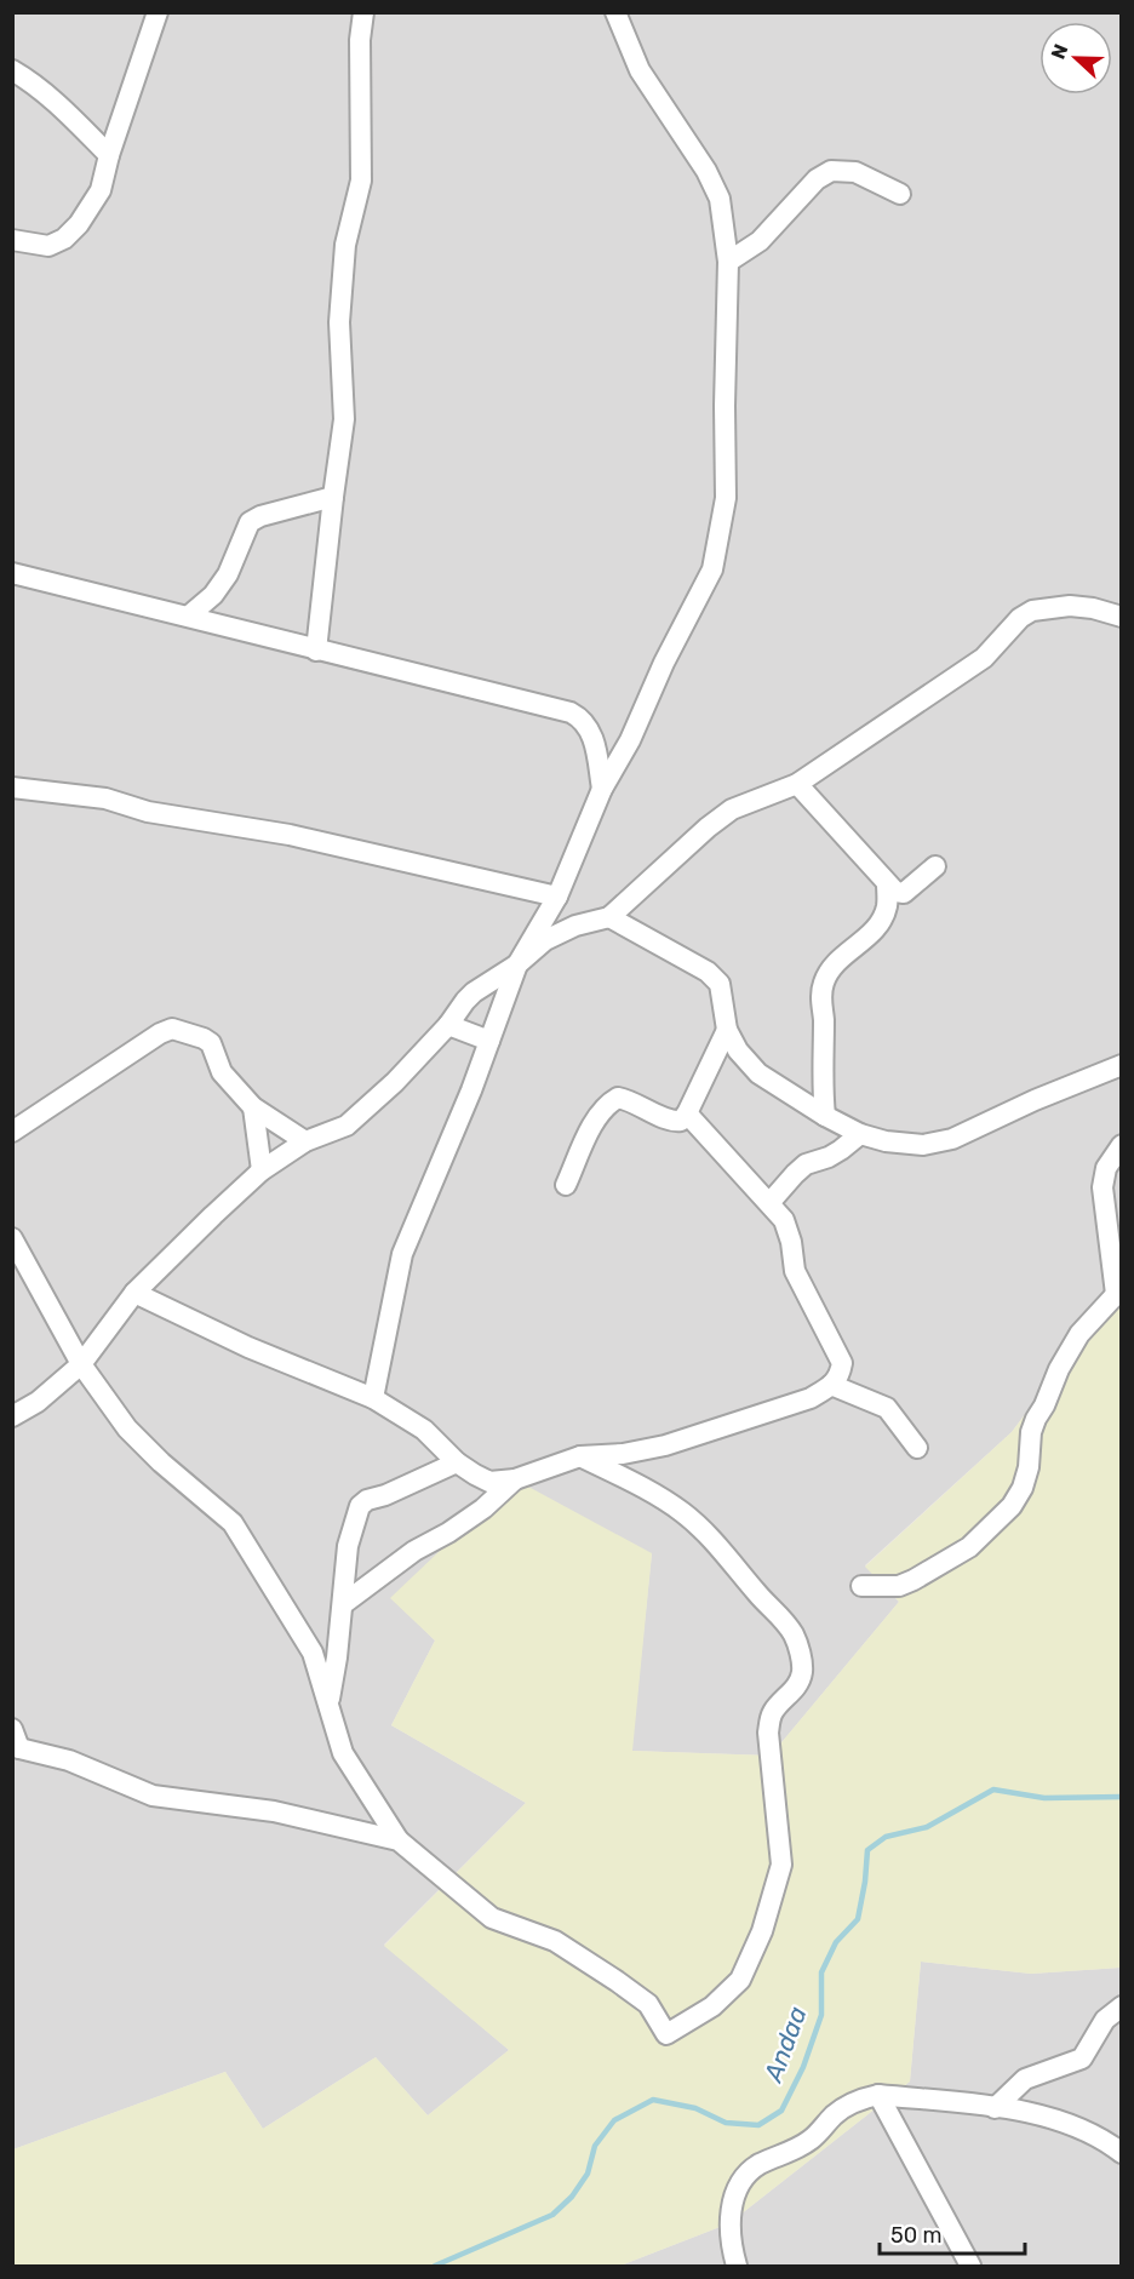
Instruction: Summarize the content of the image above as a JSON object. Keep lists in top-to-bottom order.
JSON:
{
  "water": ["Andaa"],
  "scale_bar": "50 m",
  "north": "left"
}
